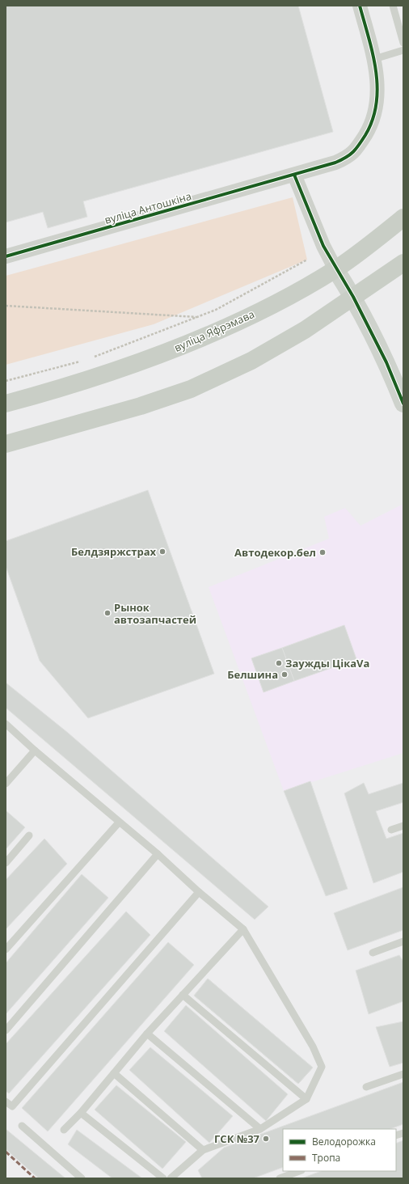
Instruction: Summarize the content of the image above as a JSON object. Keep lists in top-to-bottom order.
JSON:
{
  "streets": {
    "main road": ["вуліца Яфрэмава"],
    "street": ["вуліца Антошкіна"]
  },
  "places": [
    "Белдзяржстрах",
    "Автодекор.бел",
    "Рынок автозапчастей",
    "Заужды ЦікаVа",
    "Белшина",
    "ГСК №37"
  ],
  "legend": ["Велодорожка", "Тропа"]
}
